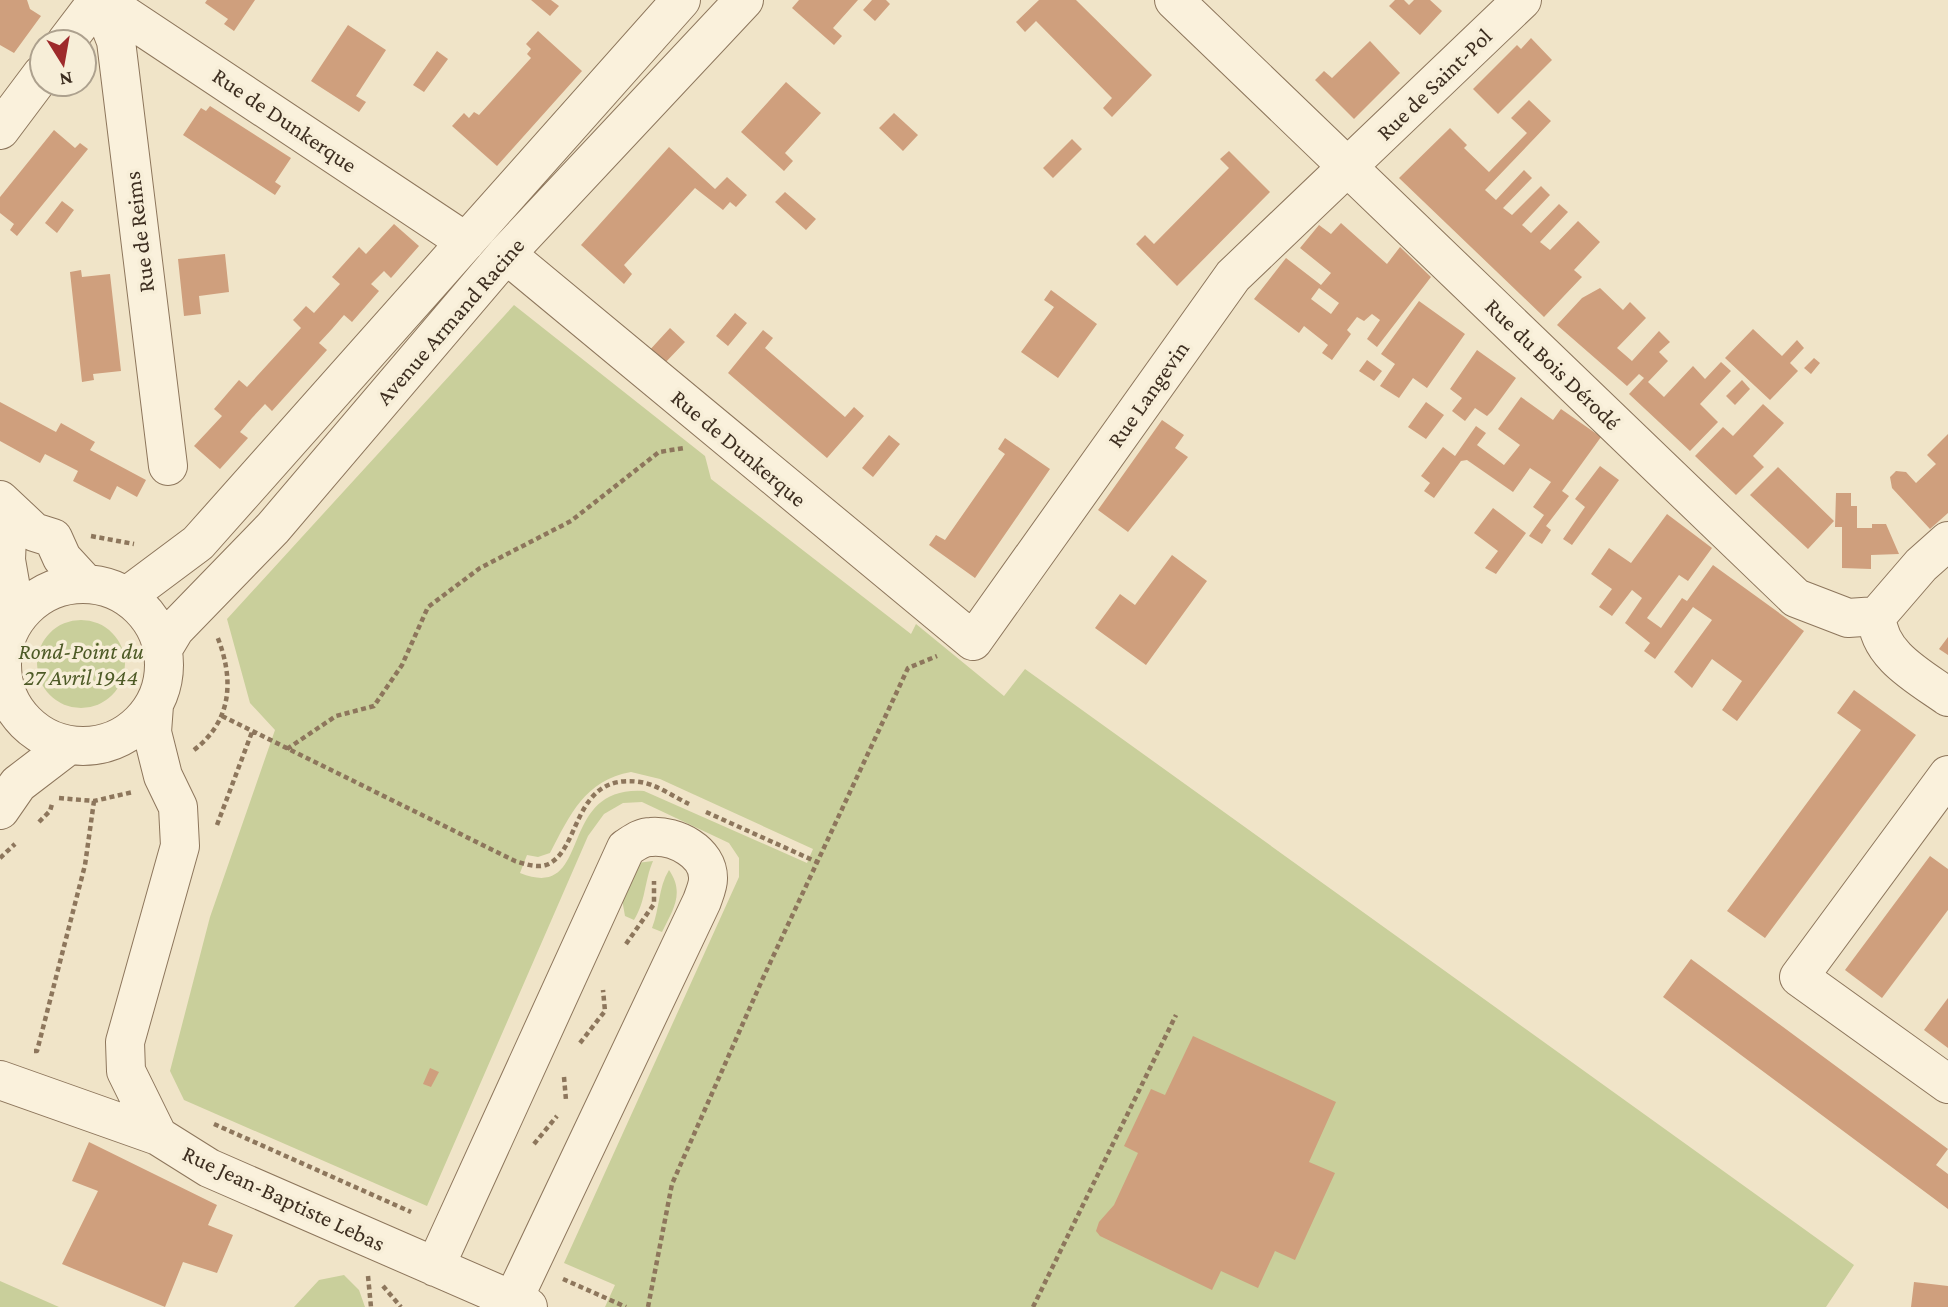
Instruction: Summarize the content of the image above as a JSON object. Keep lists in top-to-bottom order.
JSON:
{
  "streets": {
    "street": [
      "Rue de Saint-Pol",
      "Rue de Dunkerque",
      "Rue de Reims",
      "Avenue Armand Racine",
      "Rue du Bois Dérodé",
      "Rue Langevin",
      "Rue Jean-Baptiste Lebas"
    ]
  },
  "crossings": [
    ["Rue de Saint-Pol", "Rue du Bois Dérodé"],
    ["Rue de Saint-Pol", "Rue Langevin"],
    ["Rue de Dunkerque", "Rue de Reims"],
    ["Rue de Dunkerque", "Avenue Armand Racine"],
    ["Rue de Dunkerque", "Rue Langevin"],
    ["Avenue Armand Racine", "Rue Jean-Baptiste Lebas"],
    ["Rue du Bois Dérodé", "Rue Langevin"]
  ],
  "parks": ["Rond-Point du 27 Avril 1944"],
  "north": "bottom"
}
